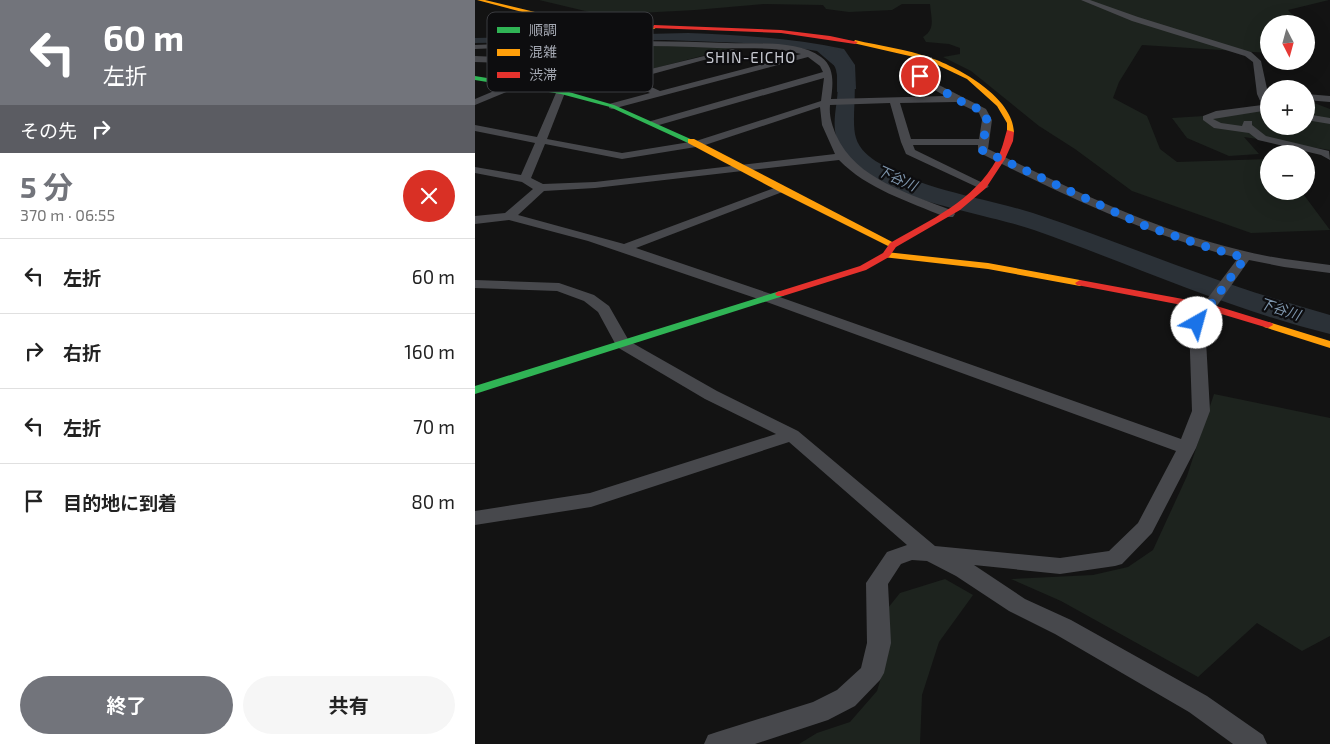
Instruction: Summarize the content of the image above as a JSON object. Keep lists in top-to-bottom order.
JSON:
{
  "districts": ["SHIN-EICHO"],
  "water": ["下谷川"],
  "legend": ["順調", "混雑", "渋滞"],
  "north": "bottom",
  "page": {
    "turn": ["60 m", "左折"],
    "map_buttons": ["+", "−"],
    "then": "その先",
    "heading": ["5 分", "370 m · 06:55"],
    "list": [
      {
        "name": "左折",
        "value": "60 m"
      },
      {
        "name": "右折",
        "value": "160 m"
      },
      {
        "name": "左折",
        "value": "70 m"
      },
      {
        "name": "目的地に到着",
        "value": "80 m"
      }
    ],
    "buttons": ["終了", "共有"]
  }
}
